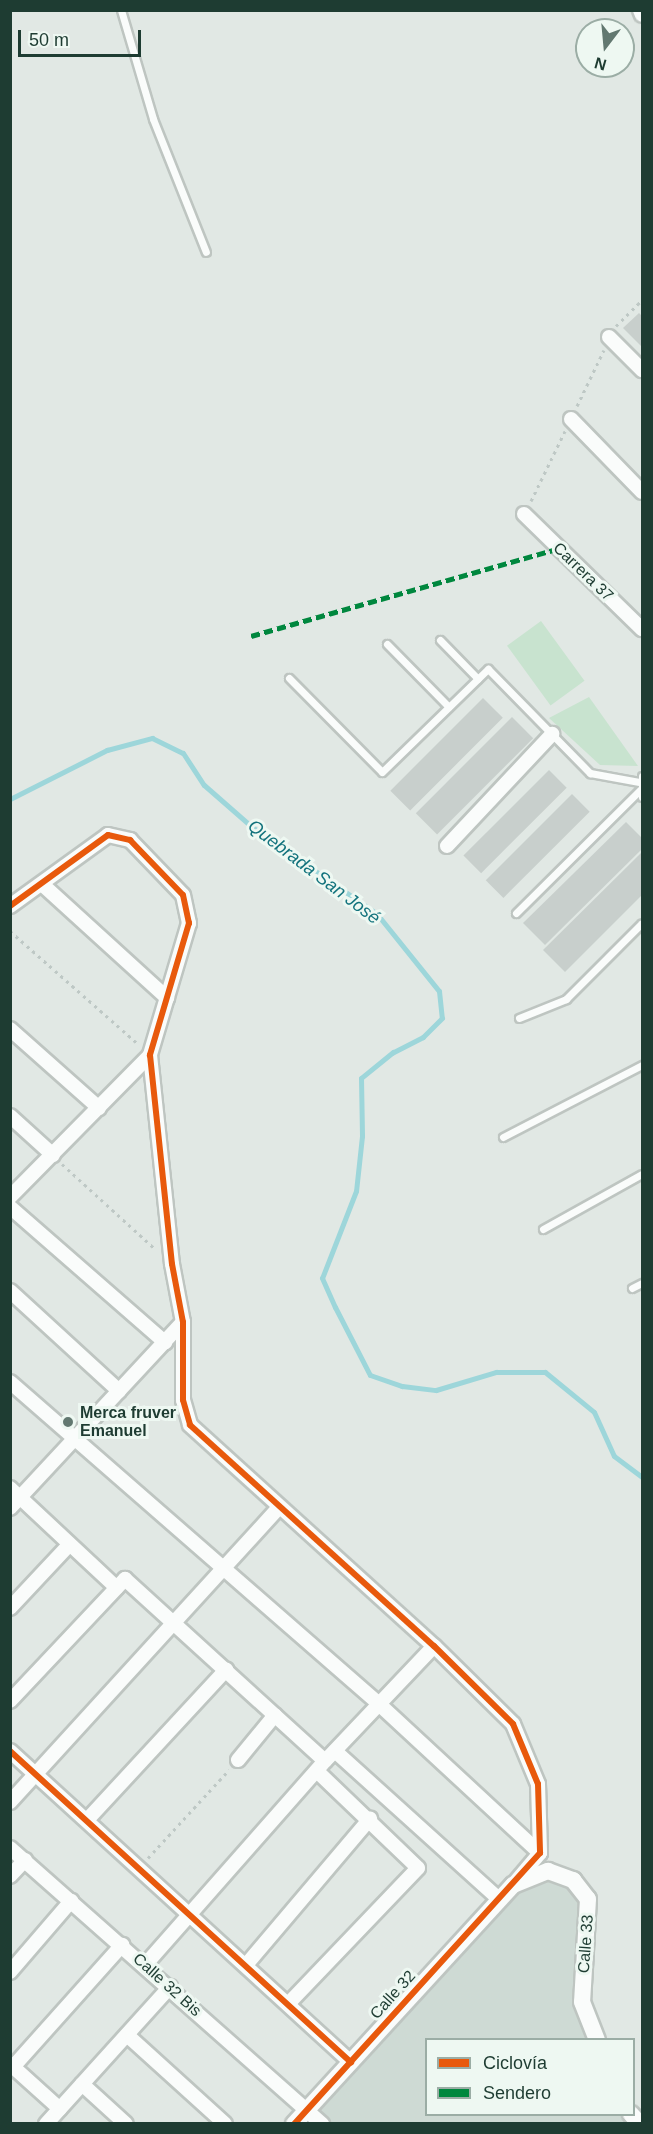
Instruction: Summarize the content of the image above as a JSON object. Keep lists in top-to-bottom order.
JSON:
{
  "streets": {
    "street": [
      "Carrera 37",
      "Calle 33",
      "Calle 32 Bis",
      "Calle 32"
    ]
  },
  "crossings": [
    ["Calle 33", "Calle 32"],
    ["Calle 32 Bis", "Calle 32"]
  ],
  "water": ["Quebrada San José"],
  "places": ["Merca fruver Emanuel"],
  "legend": ["Ciclovía", "Sendero"],
  "scale_bar": "50 m",
  "north": "bottom"
}
